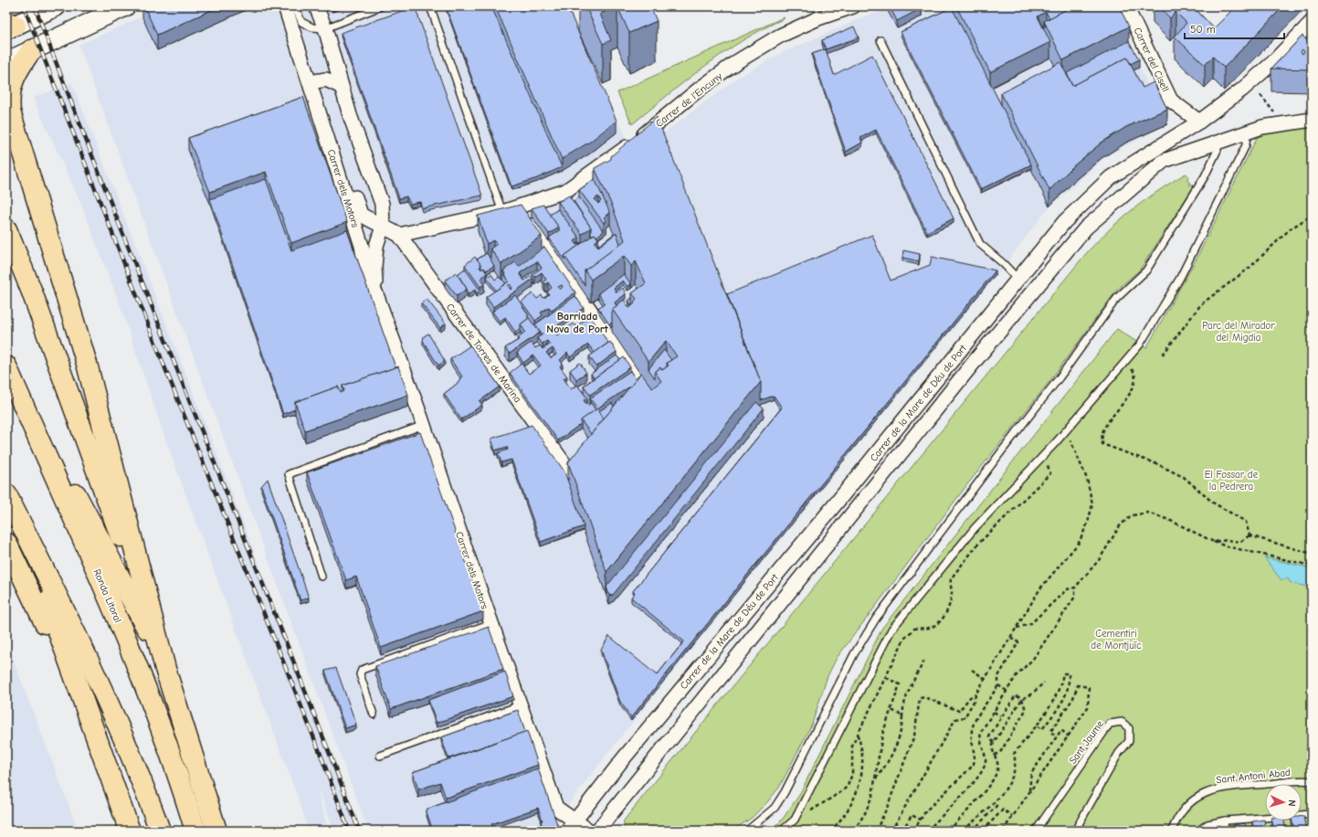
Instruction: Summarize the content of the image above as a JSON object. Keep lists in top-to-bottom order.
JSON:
{
  "streets": {
    "highway": ["Ronda Litoral"],
    "street": [
      "Carrer del Cisell",
      "Carrer de l'Encuny",
      "Carrer dels Motors",
      "Carrer de Torres de Marina",
      "Carrer de la Mare de Déu de Port"
    ],
    "lane": ["Sant Jaume", "Sant Antoni Abad"]
  },
  "crossings": [
    ["Carrer del Cisell", "Carrer de la Mare de Déu de Port"],
    ["Carrer de l'Encuny", "Carrer de Torres de Marina"],
    ["Carrer dels Motors", "Carrer de la Mare de Déu de Port"]
  ],
  "districts": ["Barriada Nova de Port"],
  "parks": ["Parc del Mirador del Migdia", "El Fossar de la Pedrera", "Cementiri de Montjuïc"],
  "scale_bar": "50 m",
  "north": "right"
}
